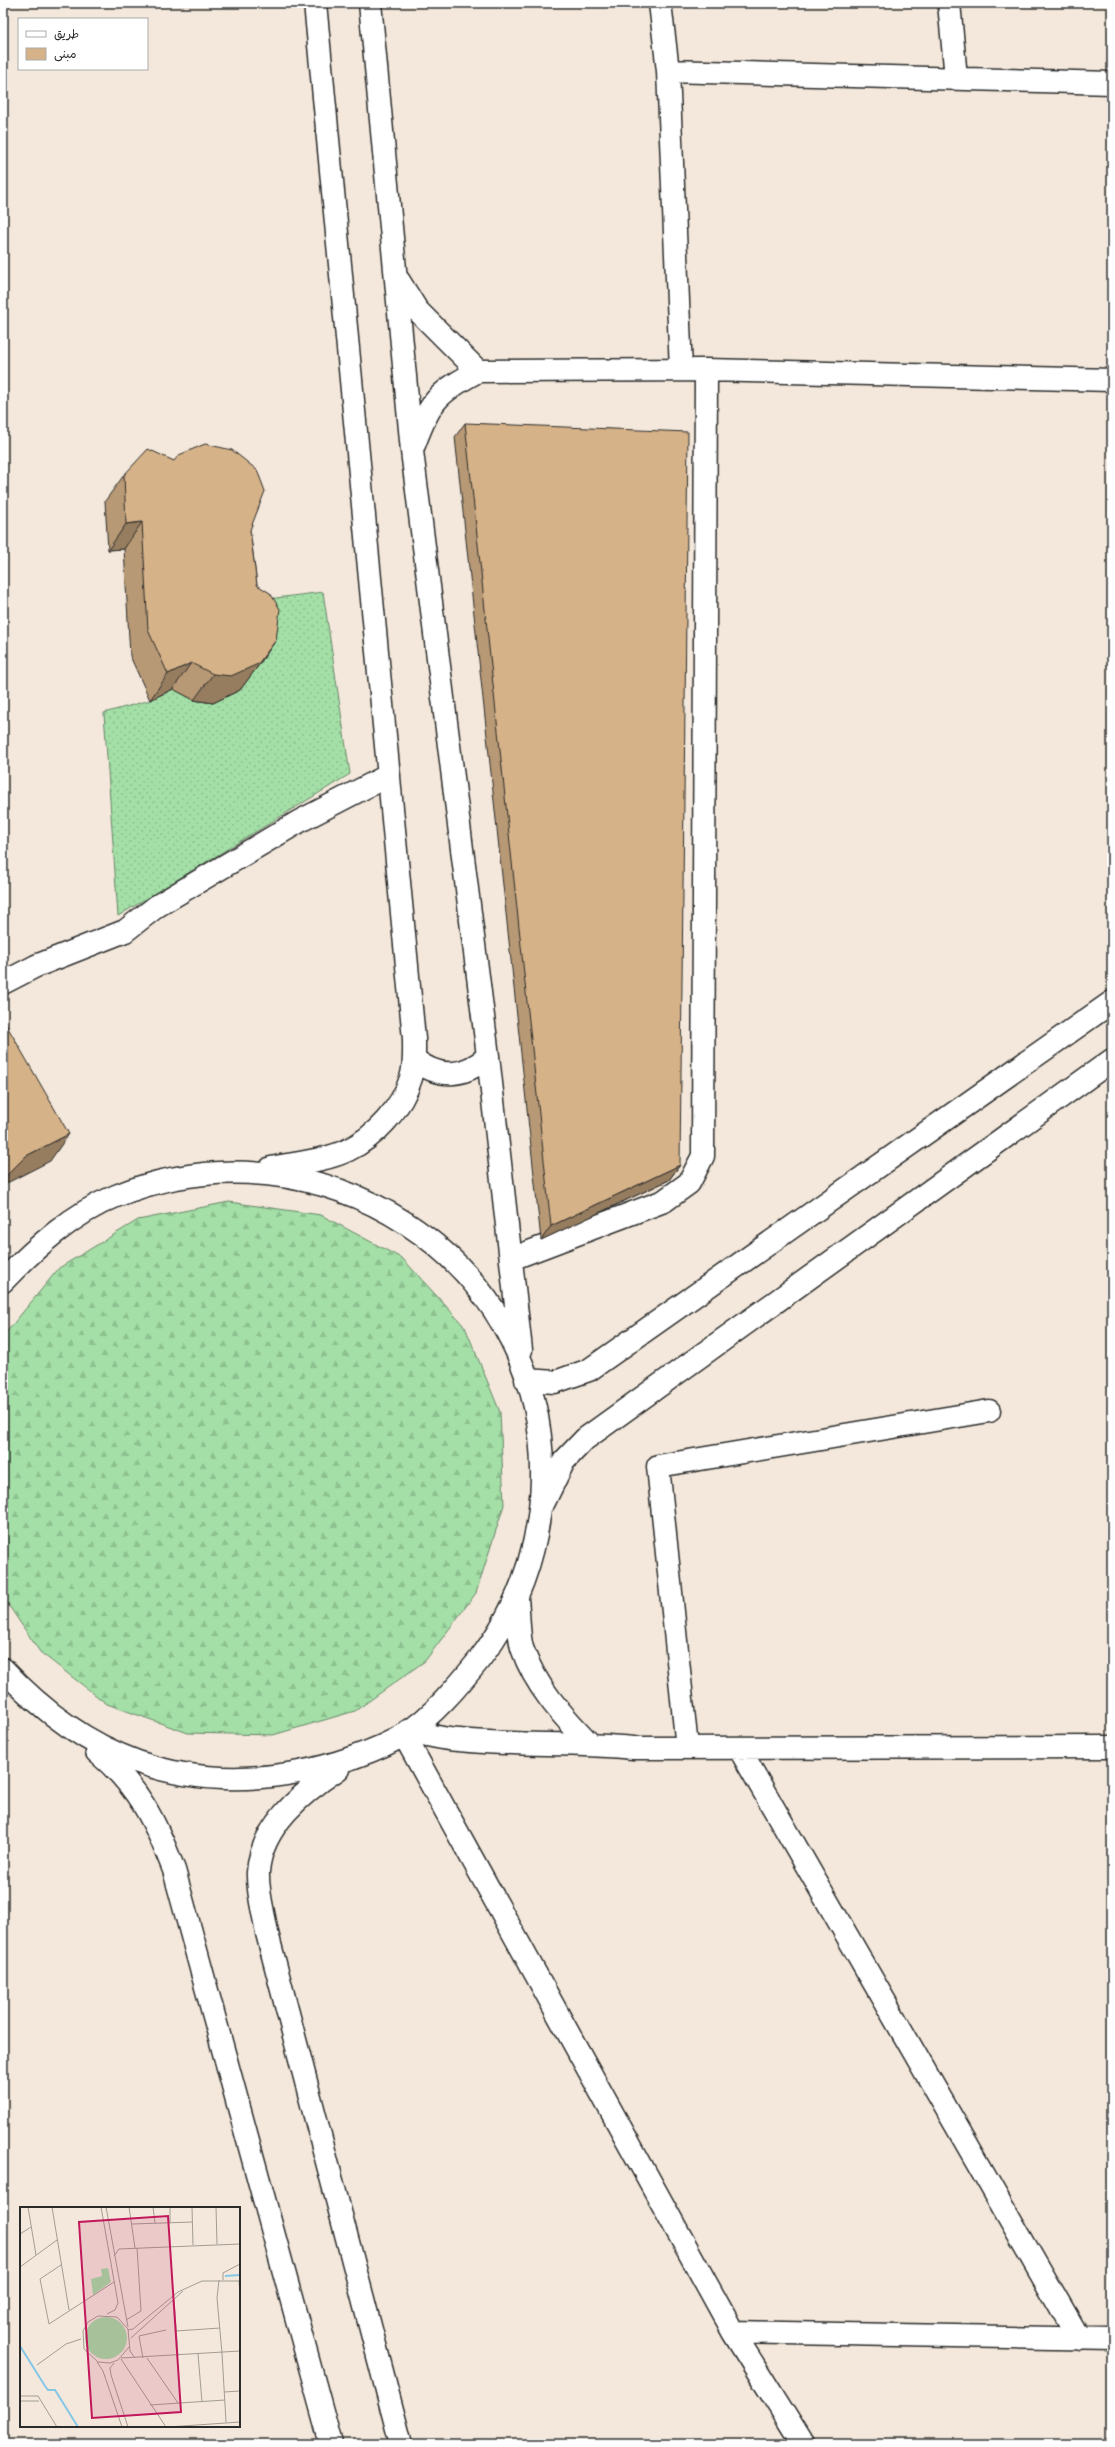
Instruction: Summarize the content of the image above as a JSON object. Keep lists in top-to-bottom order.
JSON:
{
  "legend": ["طريق", "مبنى"]
}
